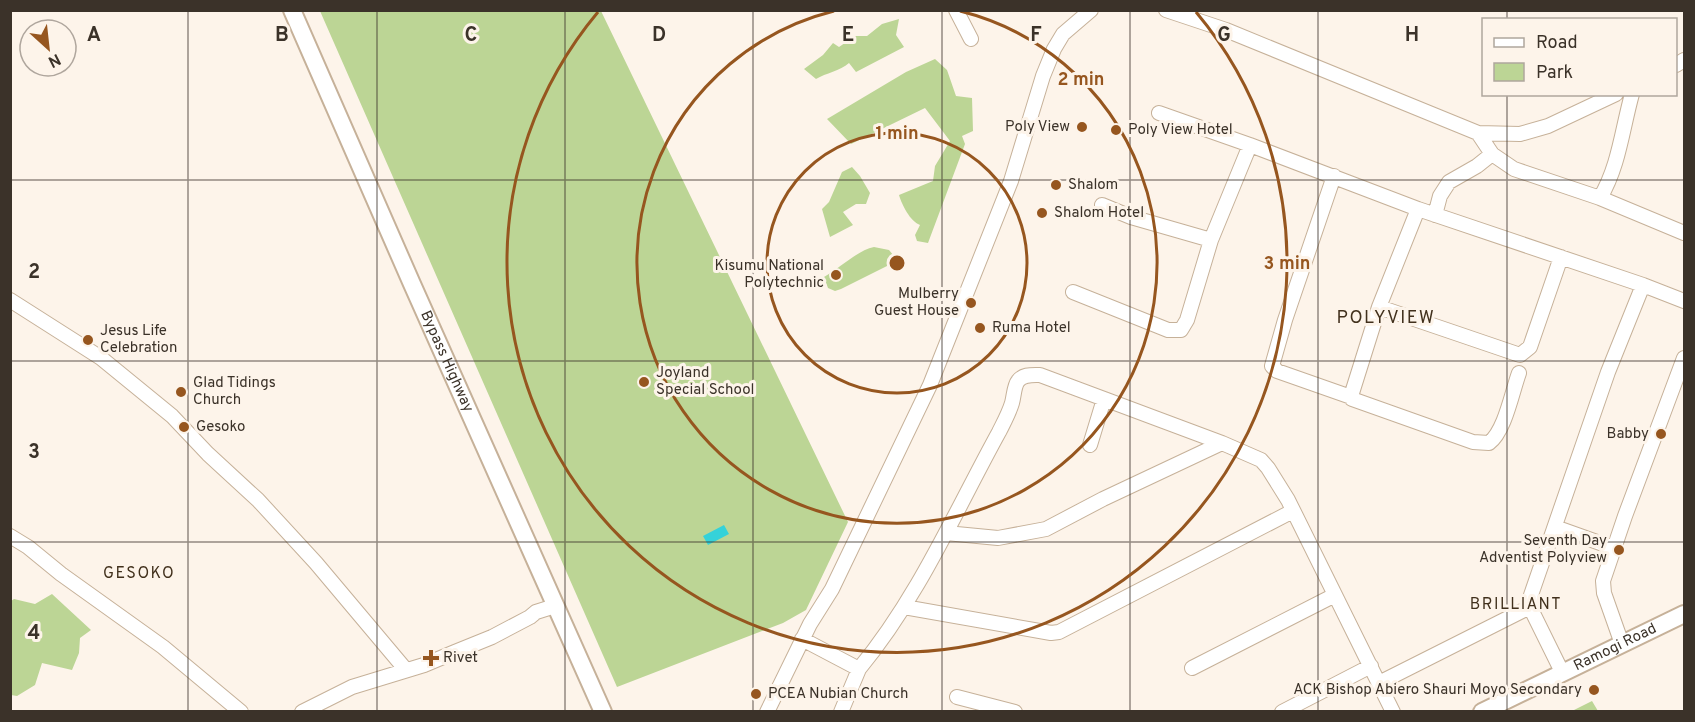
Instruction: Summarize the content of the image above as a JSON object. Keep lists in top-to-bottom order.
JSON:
{
  "streets": {
    "main road": ["Bypass Highway", "Ramogi Road"]
  },
  "districts": ["POLYVIEW", "GESOKO", "BRILLIANT"],
  "places": {
    "other": [
      "Poly View",
      "Poly View Hotel",
      "Shalom",
      "Shalom Hotel",
      "Kisumu National Polytechnic",
      "Mulberry Guest House",
      "Ruma Hotel",
      "Jesus Life Celebration",
      "Joyland Special School",
      "Glad Tidings Church",
      "Gesoko",
      "Babby",
      "Seventh Day Adventist Polyview",
      "ACK Bishop Abiero Shauri Moyo Secondary",
      "PCEA Nubian Church"
    ],
    "health": ["Rivet"]
  },
  "legend": ["Road", "Park"],
  "north": "bottom right",
  "grid": {
    "columns": [
      "A",
      "B",
      "C",
      "D",
      "E",
      "F",
      "G",
      "H"
    ],
    "rows": ["2", "3", "4"]
  },
  "rings": ["2 min", "1 min", "3 min"]
}
